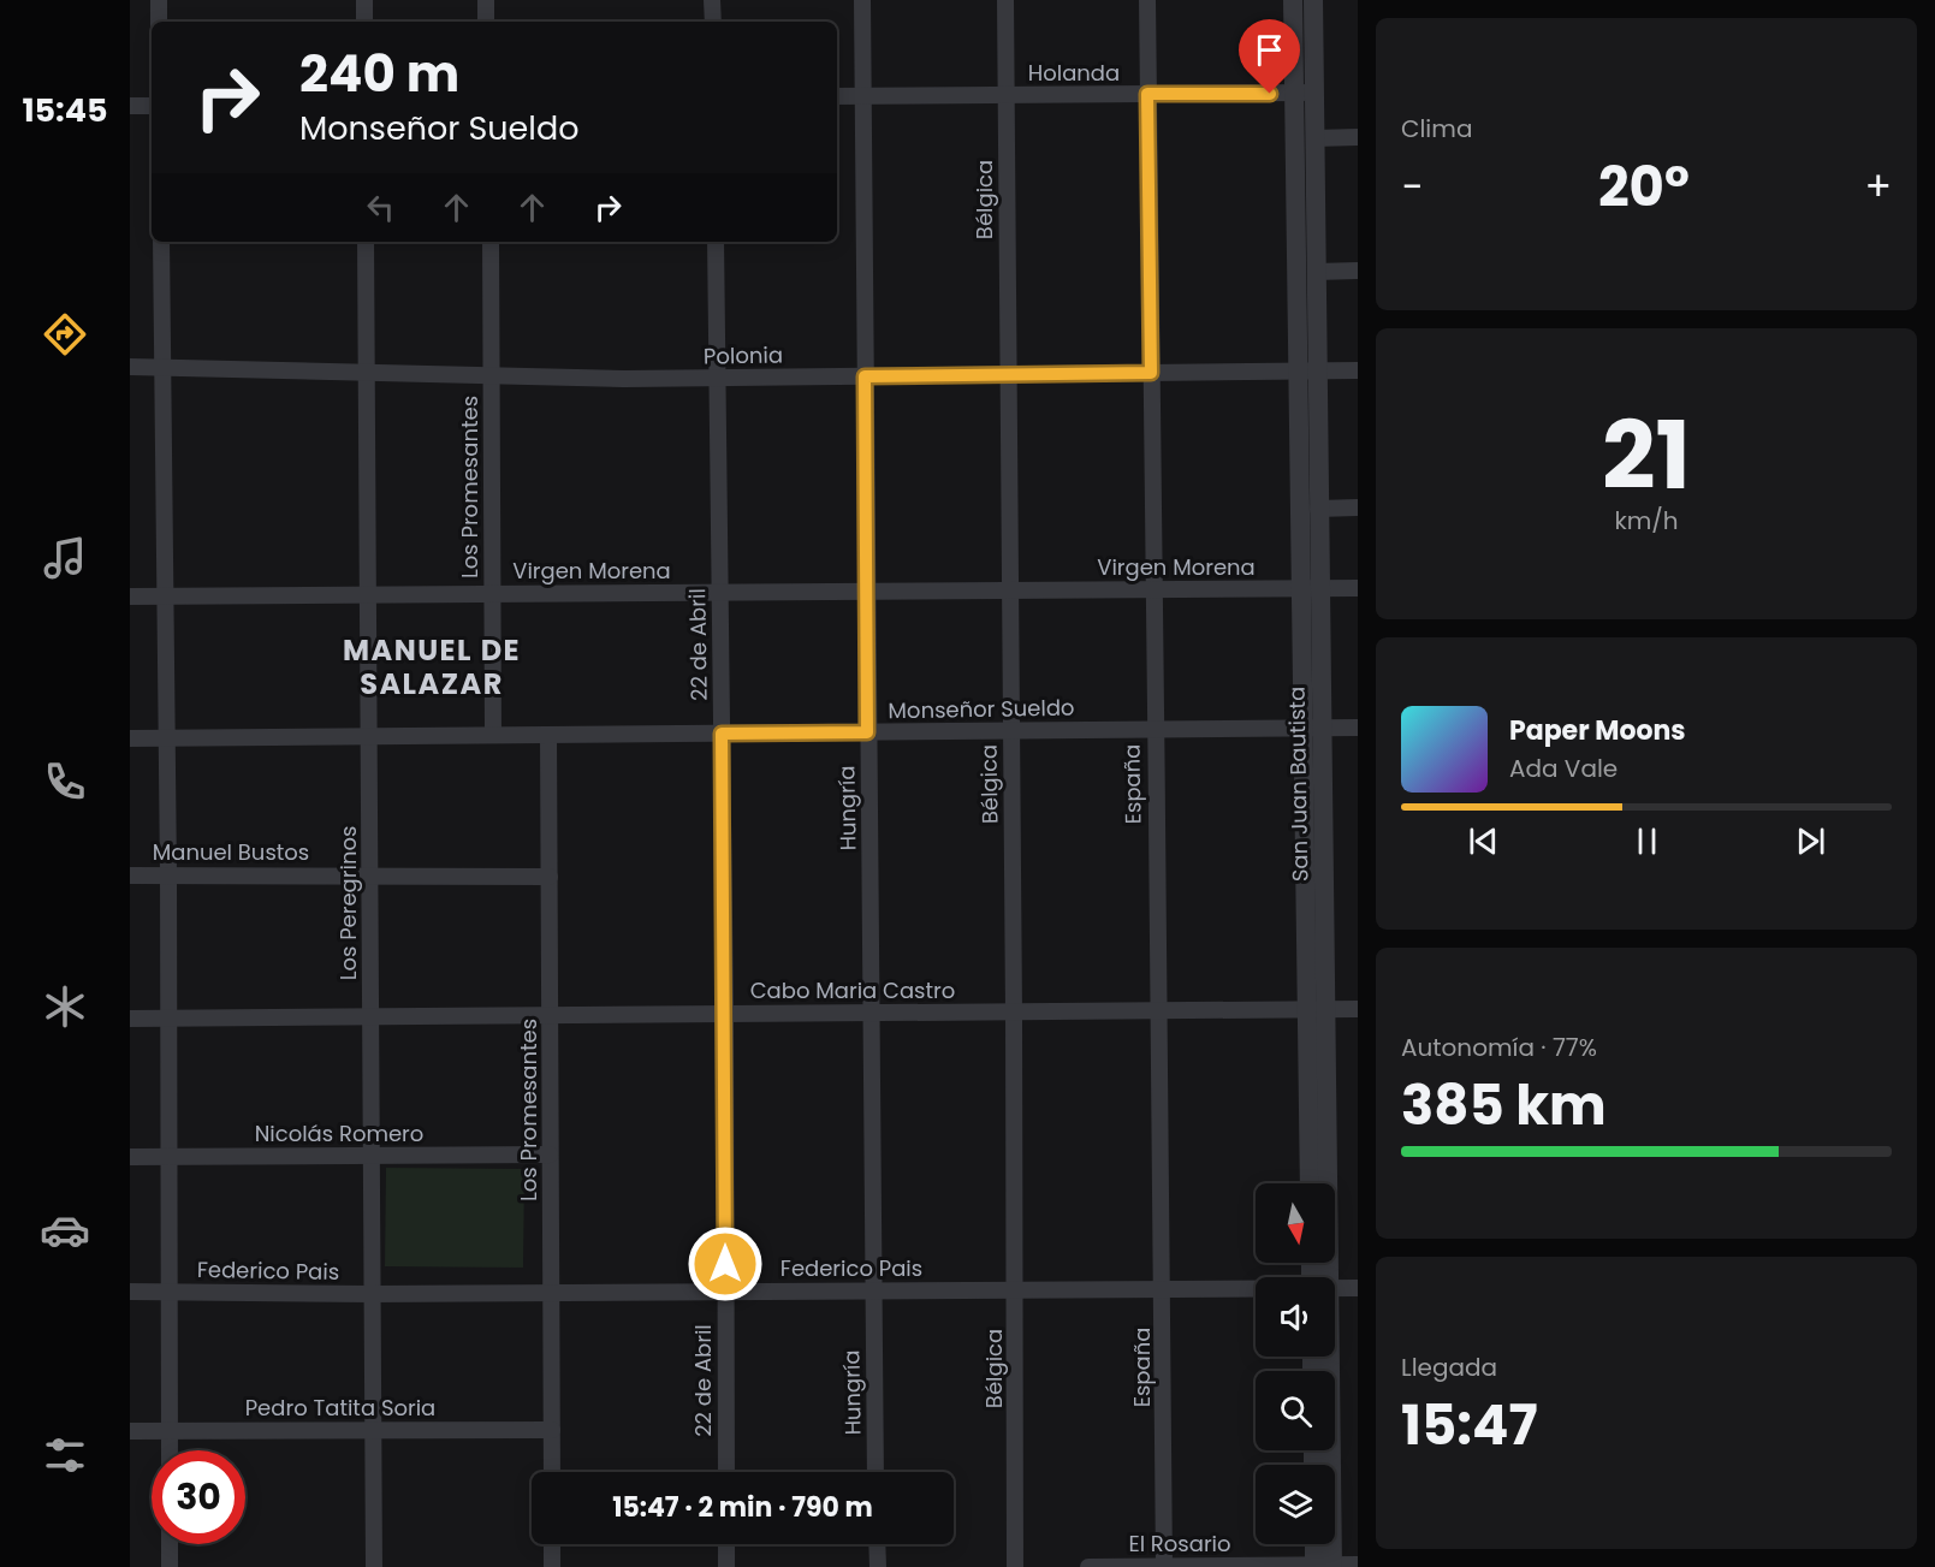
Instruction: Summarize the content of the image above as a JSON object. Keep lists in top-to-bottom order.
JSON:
{
  "streets": {
    "street": [
      "Holanda",
      "Bélgica",
      "Polonia",
      "Los Promesantes",
      "Virgen Morena",
      "22 de Abril",
      "Monseñor Sueldo",
      "España",
      "San Juan Bautista",
      "Hungría",
      "Manuel Bustos",
      "Los Peregrinos",
      "Cabo Maria Castro",
      "Nicolás Romero",
      "Federico Pais",
      "Pedro Tatita Soria",
      "El Rosario"
    ]
  },
  "crossings": [
    ["Holanda", "Bélgica"],
    ["Holanda", "España"],
    ["Holanda", "San Juan Bautista"],
    ["Holanda", "Hungría"],
    ["Bélgica", "Polonia"],
    ["Bélgica", "Virgen Morena"],
    ["Bélgica", "Monseñor Sueldo"],
    ["Bélgica", "Cabo Maria Castro"],
    ["Bélgica", "Federico Pais"],
    ["Polonia", "Los Promesantes"],
    ["Polonia", "22 de Abril"],
    ["Polonia", "España"],
    ["Polonia", "San Juan Bautista"],
    ["Polonia", "Hungría"],
    ["Polonia", "Los Peregrinos"],
    ["Los Promesantes", "Virgen Morena"],
    ["Los Promesantes", "Monseñor Sueldo"],
    ["Los Promesantes", "Manuel Bustos"],
    ["Los Promesantes", "Cabo Maria Castro"],
    ["Los Promesantes", "Nicolás Romero"],
    ["Los Promesantes", "Federico Pais"],
    ["Los Promesantes", "Pedro Tatita Soria"],
    ["Virgen Morena", "22 de Abril"],
    ["Virgen Morena", "España"],
    ["Virgen Morena", "San Juan Bautista"],
    ["Virgen Morena", "Hungría"],
    ["Virgen Morena", "Los Peregrinos"],
    ["22 de Abril", "Monseñor Sueldo"],
    ["22 de Abril", "Cabo Maria Castro"],
    ["22 de Abril", "Federico Pais"],
    ["Monseñor Sueldo", "España"],
    ["Monseñor Sueldo", "San Juan Bautista"],
    ["Monseñor Sueldo", "Hungría"],
    ["Monseñor Sueldo", "Los Peregrinos"],
    ["España", "Cabo Maria Castro"],
    ["España", "Federico Pais"],
    ["España", "El Rosario"],
    ["San Juan Bautista", "Cabo Maria Castro"],
    ["San Juan Bautista", "El Rosario"],
    ["Hungría", "Cabo Maria Castro"],
    ["Hungría", "Federico Pais"],
    ["Manuel Bustos", "Los Peregrinos"],
    ["Los Peregrinos", "Cabo Maria Castro"],
    ["Los Peregrinos", "Nicolás Romero"],
    ["Los Peregrinos", "Federico Pais"],
    ["Los Peregrinos", "Pedro Tatita Soria"]
  ],
  "districts": ["MANUEL DE SALAZAR"],
  "north": "bottom",
  "page": {
    "tabs": "15:45",
    "tile": [
      "Clima",
      ["21", "km/h"],
      ["Autonomía · 77%", "385 km"],
      ["Llegada", "15:47"]
    ],
    "turn": ["240 m", "Monseñor Sueldo"],
    "heat": ["−", "20°", "+"],
    "song": ["Paper Moons", "Ada Vale"],
    "limit": "30",
    "trip": "15:47 · 2 min · 790 m"
  }
}
